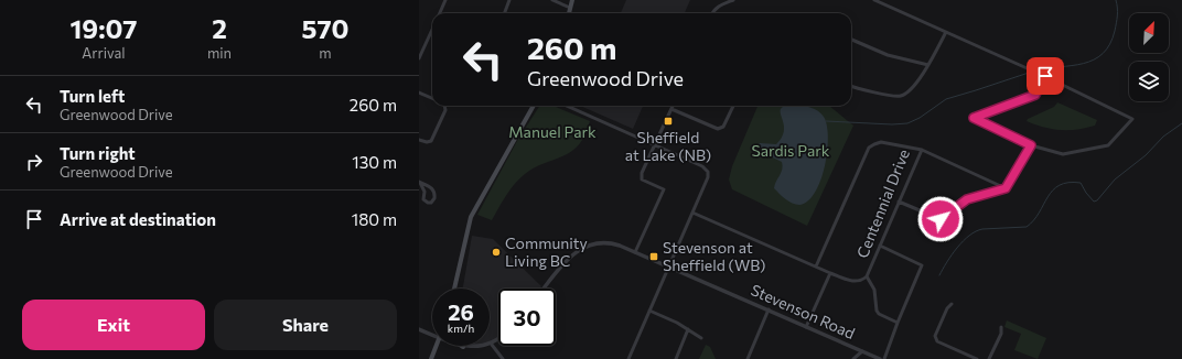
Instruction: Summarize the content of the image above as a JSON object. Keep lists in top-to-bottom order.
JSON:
{
  "streets": {
    "street": ["Centennial Drive", "Stevenson Road"]
  },
  "parks": ["Manuel Park", "Sardis Park"],
  "places": {
    "transit": ["Sheffield at Lake (NB)", "Stevenson at Sheffield (WB)"],
    "other": ["Community Living BC"]
  },
  "north": "top right",
  "page": {
    "eta": [
      "19:07",
      "Arrival",
      "2",
      "min",
      "570",
      "m"
    ],
    "turn": ["260 m", "Greenwood Drive"],
    "list": [
      {
        "name": "Turn left",
        "note": "Greenwood Drive",
        "value": "260 m"
      },
      {
        "name": "Turn right",
        "note": "Greenwood Drive",
        "value": "130 m"
      },
      {
        "name": "Arrive at destination",
        "value": "180 m"
      }
    ],
    "speed": "26 km/h",
    "limit": "30",
    "buttons": ["Exit", "Share"]
  }
}
